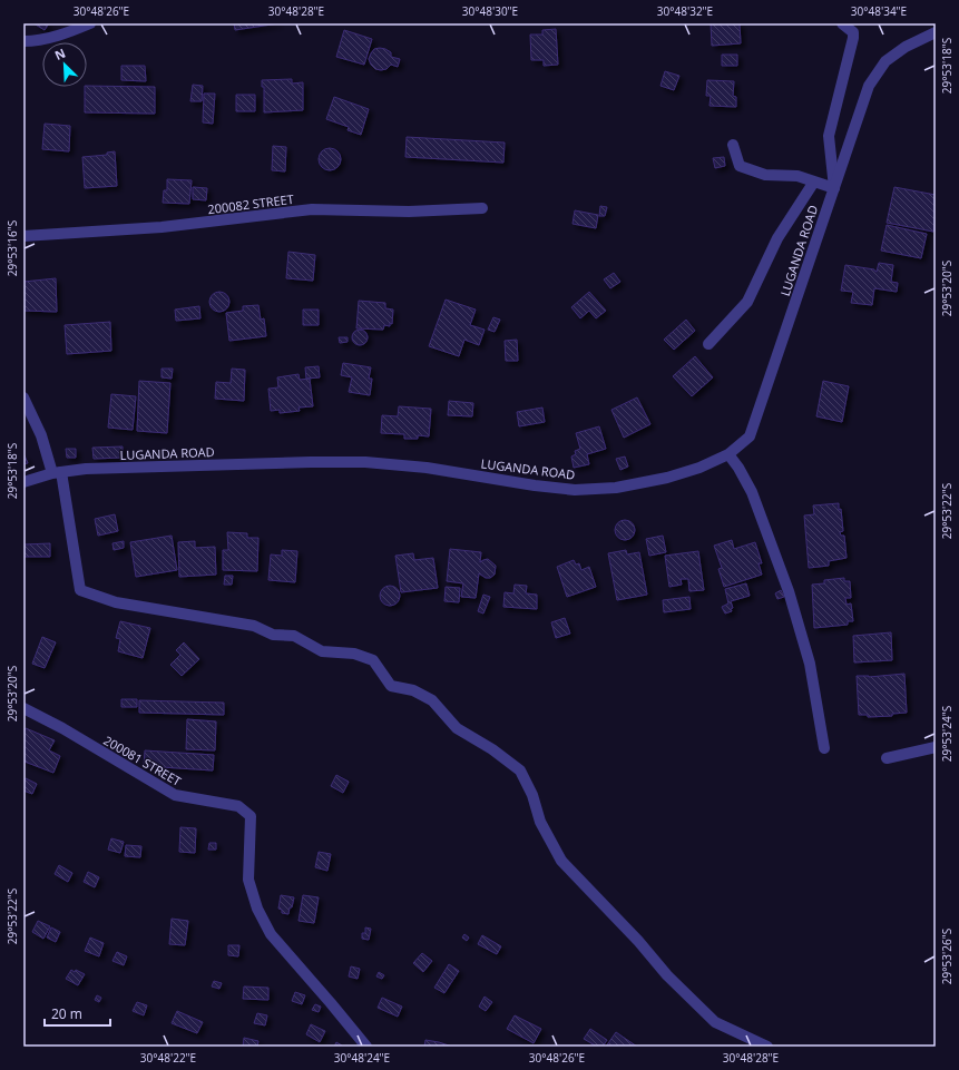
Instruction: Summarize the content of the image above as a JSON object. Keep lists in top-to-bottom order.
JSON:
{
  "streets": {
    "street": ["200082 STREET", "LUGANDA ROAD", "200081 STREET"]
  },
  "scale_bar": "20 m",
  "north": "top left",
  "coordinates": [
    "30°48'26\"E",
    "30°48'28\"E",
    "30°48'30\"E",
    "30°48'32\"E",
    "30°48'34\"E",
    "29°53'18\"S",
    "29°53'16\"S",
    "29°53'20\"S",
    "29°53'22\"S",
    "29°53'24\"S",
    "29°53'26\"S",
    "30°48'22\"E",
    "30°48'24\"E"
  ]
}
